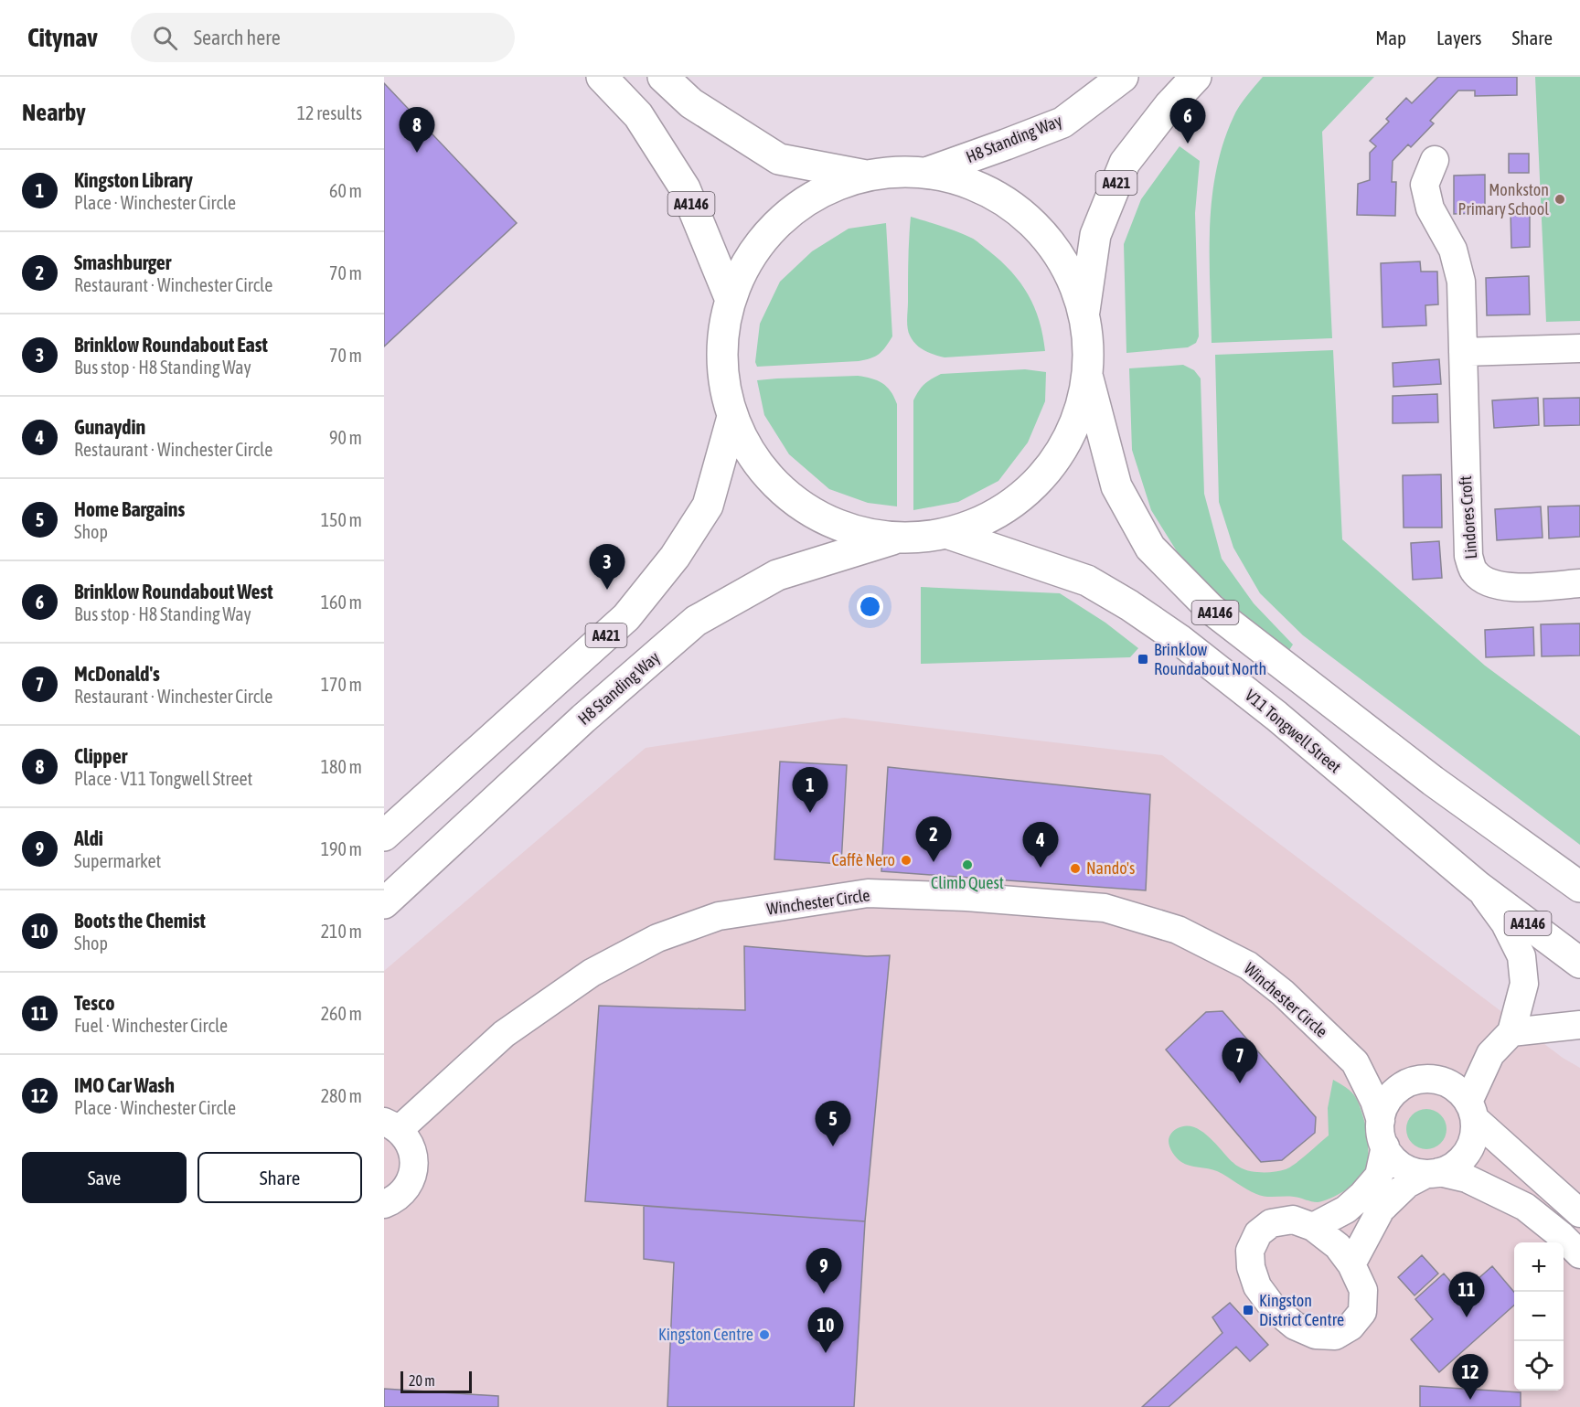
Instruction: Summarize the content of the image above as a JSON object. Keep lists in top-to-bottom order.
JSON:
{
  "streets": {
    "highway": [
      "H8 Standing Way",
      "A421",
      "A4146",
      "V11 Tongwell Street"
    ],
    "street": ["Lindores Croft", "Winchester Circle"]
  },
  "places": {
    "other": [
      "Monkston Primary School",
      "Caffè Nero",
      "Climb Quest",
      "Nando's",
      "Kingston Centre"
    ],
    "transit": ["Brinklow Roundabout North", "Kingston District Centre"]
  },
  "scale_bar": "20 m",
  "page": {
    "header": "Citynav",
    "search": "Search here",
    "nav": ["Map", "Layers", "Share"],
    "heading": ["Nearby", "12 results"],
    "pins": [
      "6",
      "8",
      "3",
      "1",
      "2",
      "4",
      "7",
      "5",
      "9",
      "11",
      "10",
      "12"
    ],
    "list": [
      {
        "mark": "1",
        "name": "Kingston Library",
        "note": "Place · Winchester Circle",
        "value": "60 m"
      },
      {
        "mark": "2",
        "name": "Smashburger",
        "note": "Restaurant · Winchester Circle",
        "value": "70 m"
      },
      {
        "mark": "3",
        "name": "Brinklow Roundabout East",
        "note": "Bus stop · H8 Standing Way",
        "value": "70 m"
      },
      {
        "mark": "4",
        "name": "Gunaydin",
        "note": "Restaurant · Winchester Circle",
        "value": "90 m"
      },
      {
        "mark": "5",
        "name": "Home Bargains",
        "note": "Shop",
        "value": "150 m"
      },
      {
        "mark": "6",
        "name": "Brinklow Roundabout West",
        "note": "Bus stop · H8 Standing Way",
        "value": "160 m"
      },
      {
        "mark": "7",
        "name": "McDonald's",
        "note": "Restaurant · Winchester Circle",
        "value": "170 m"
      },
      {
        "mark": "8",
        "name": "Clipper",
        "note": "Place · V11 Tongwell Street",
        "value": "180 m"
      },
      {
        "mark": "9",
        "name": "Aldi",
        "note": "Supermarket",
        "value": "190 m"
      },
      {
        "mark": "10",
        "name": "Boots the Chemist",
        "note": "Shop",
        "value": "210 m"
      },
      {
        "mark": "11",
        "name": "Tesco",
        "note": "Fuel · Winchester Circle",
        "value": "260 m"
      },
      {
        "mark": "12",
        "name": "IMO Car Wash",
        "note": "Place · Winchester Circle",
        "value": "280 m"
      }
    ],
    "buttons": ["Save", "Share"],
    "map_buttons": ["+", "−"],
    "scale": "20 m"
  }
}
